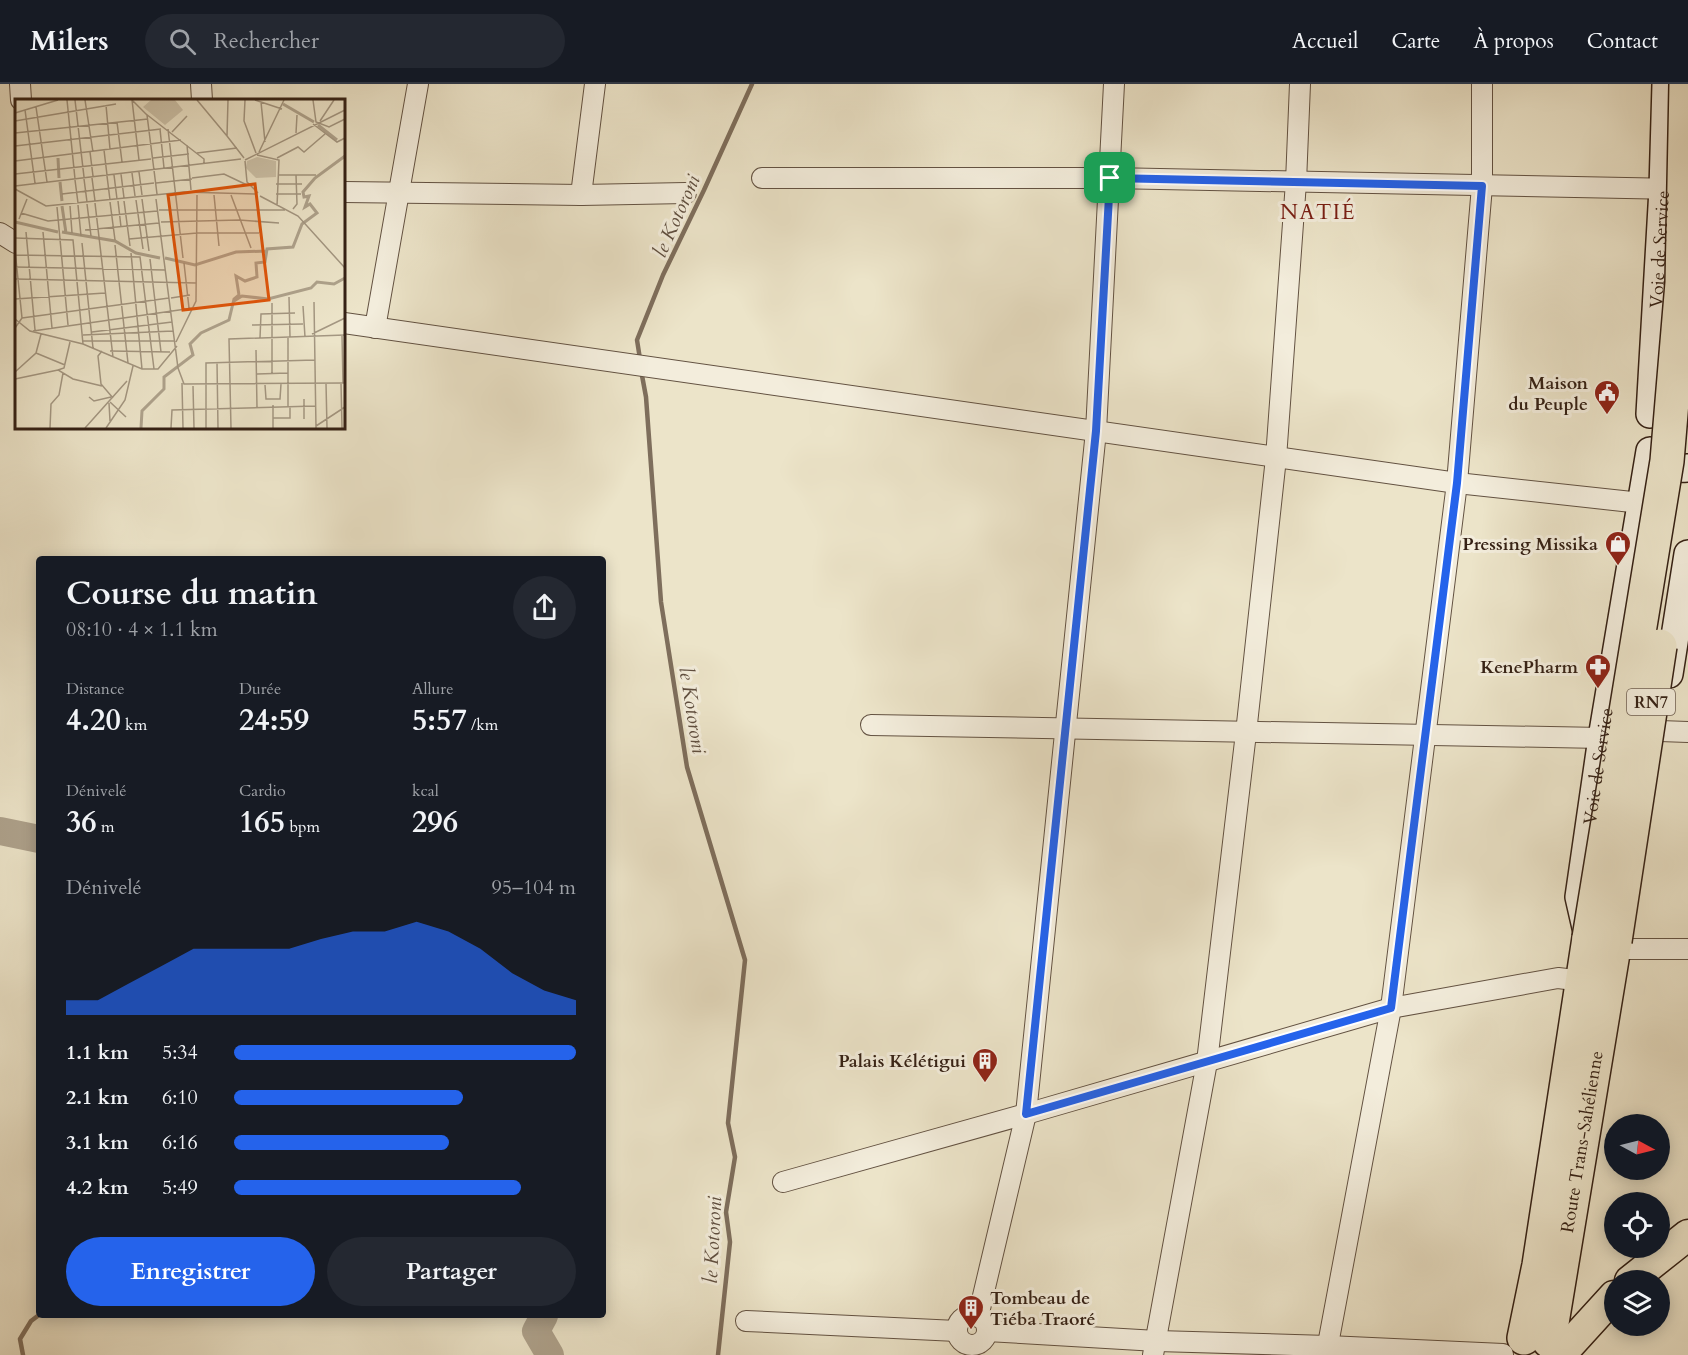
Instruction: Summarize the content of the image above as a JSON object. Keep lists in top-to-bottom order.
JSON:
{
  "streets": {
    "highway": ["RN7", "Route Trans-Sahélienne"],
    "main road": ["Voie de Service"]
  },
  "crossings": [
    ["Voie de Service", "RN7"],
    ["Voie de Service", "Route Trans-Sahélienne"],
    ["RN7", "Route Trans-Sahélienne"]
  ],
  "districts": ["NATIÉ"],
  "water": ["le Kotoroni"],
  "places": {
    "public building": ["Maison du Peuple"],
    "shop": ["Pressing Missika"],
    "pharmacy": ["KenePharm"],
    "building": ["Palais Kélétigui", "Tombeau de Tiéba Traoré"]
  },
  "north": "right",
  "page": {
    "header": "Milers",
    "search": "Rechercher",
    "nav": [
      "Accueil",
      "Carte",
      "À propos",
      "Contact"
    ],
    "heading": ["Course du matin", "08:10 · 4 × 1.1 km"],
    "stats": [
      ["Distance", "4.20 km"],
      ["Durée", "24:59"],
      ["Allure", "5:57 /km"],
      ["Dénivelé", "36 m"],
      ["Cardio", "165 bpm"],
      ["kcal", "296"]
    ],
    "chart": ["Dénivelé", "95–104 m"],
    "list": [
      {
        "name": "1.1 km",
        "note": "5:34"
      },
      {
        "name": "2.1 km",
        "note": "6:10"
      },
      {
        "name": "3.1 km",
        "note": "6:16"
      },
      {
        "name": "4.2 km",
        "note": "5:49"
      }
    ],
    "buttons": ["Enregistrer", "Partager"]
  }
}
